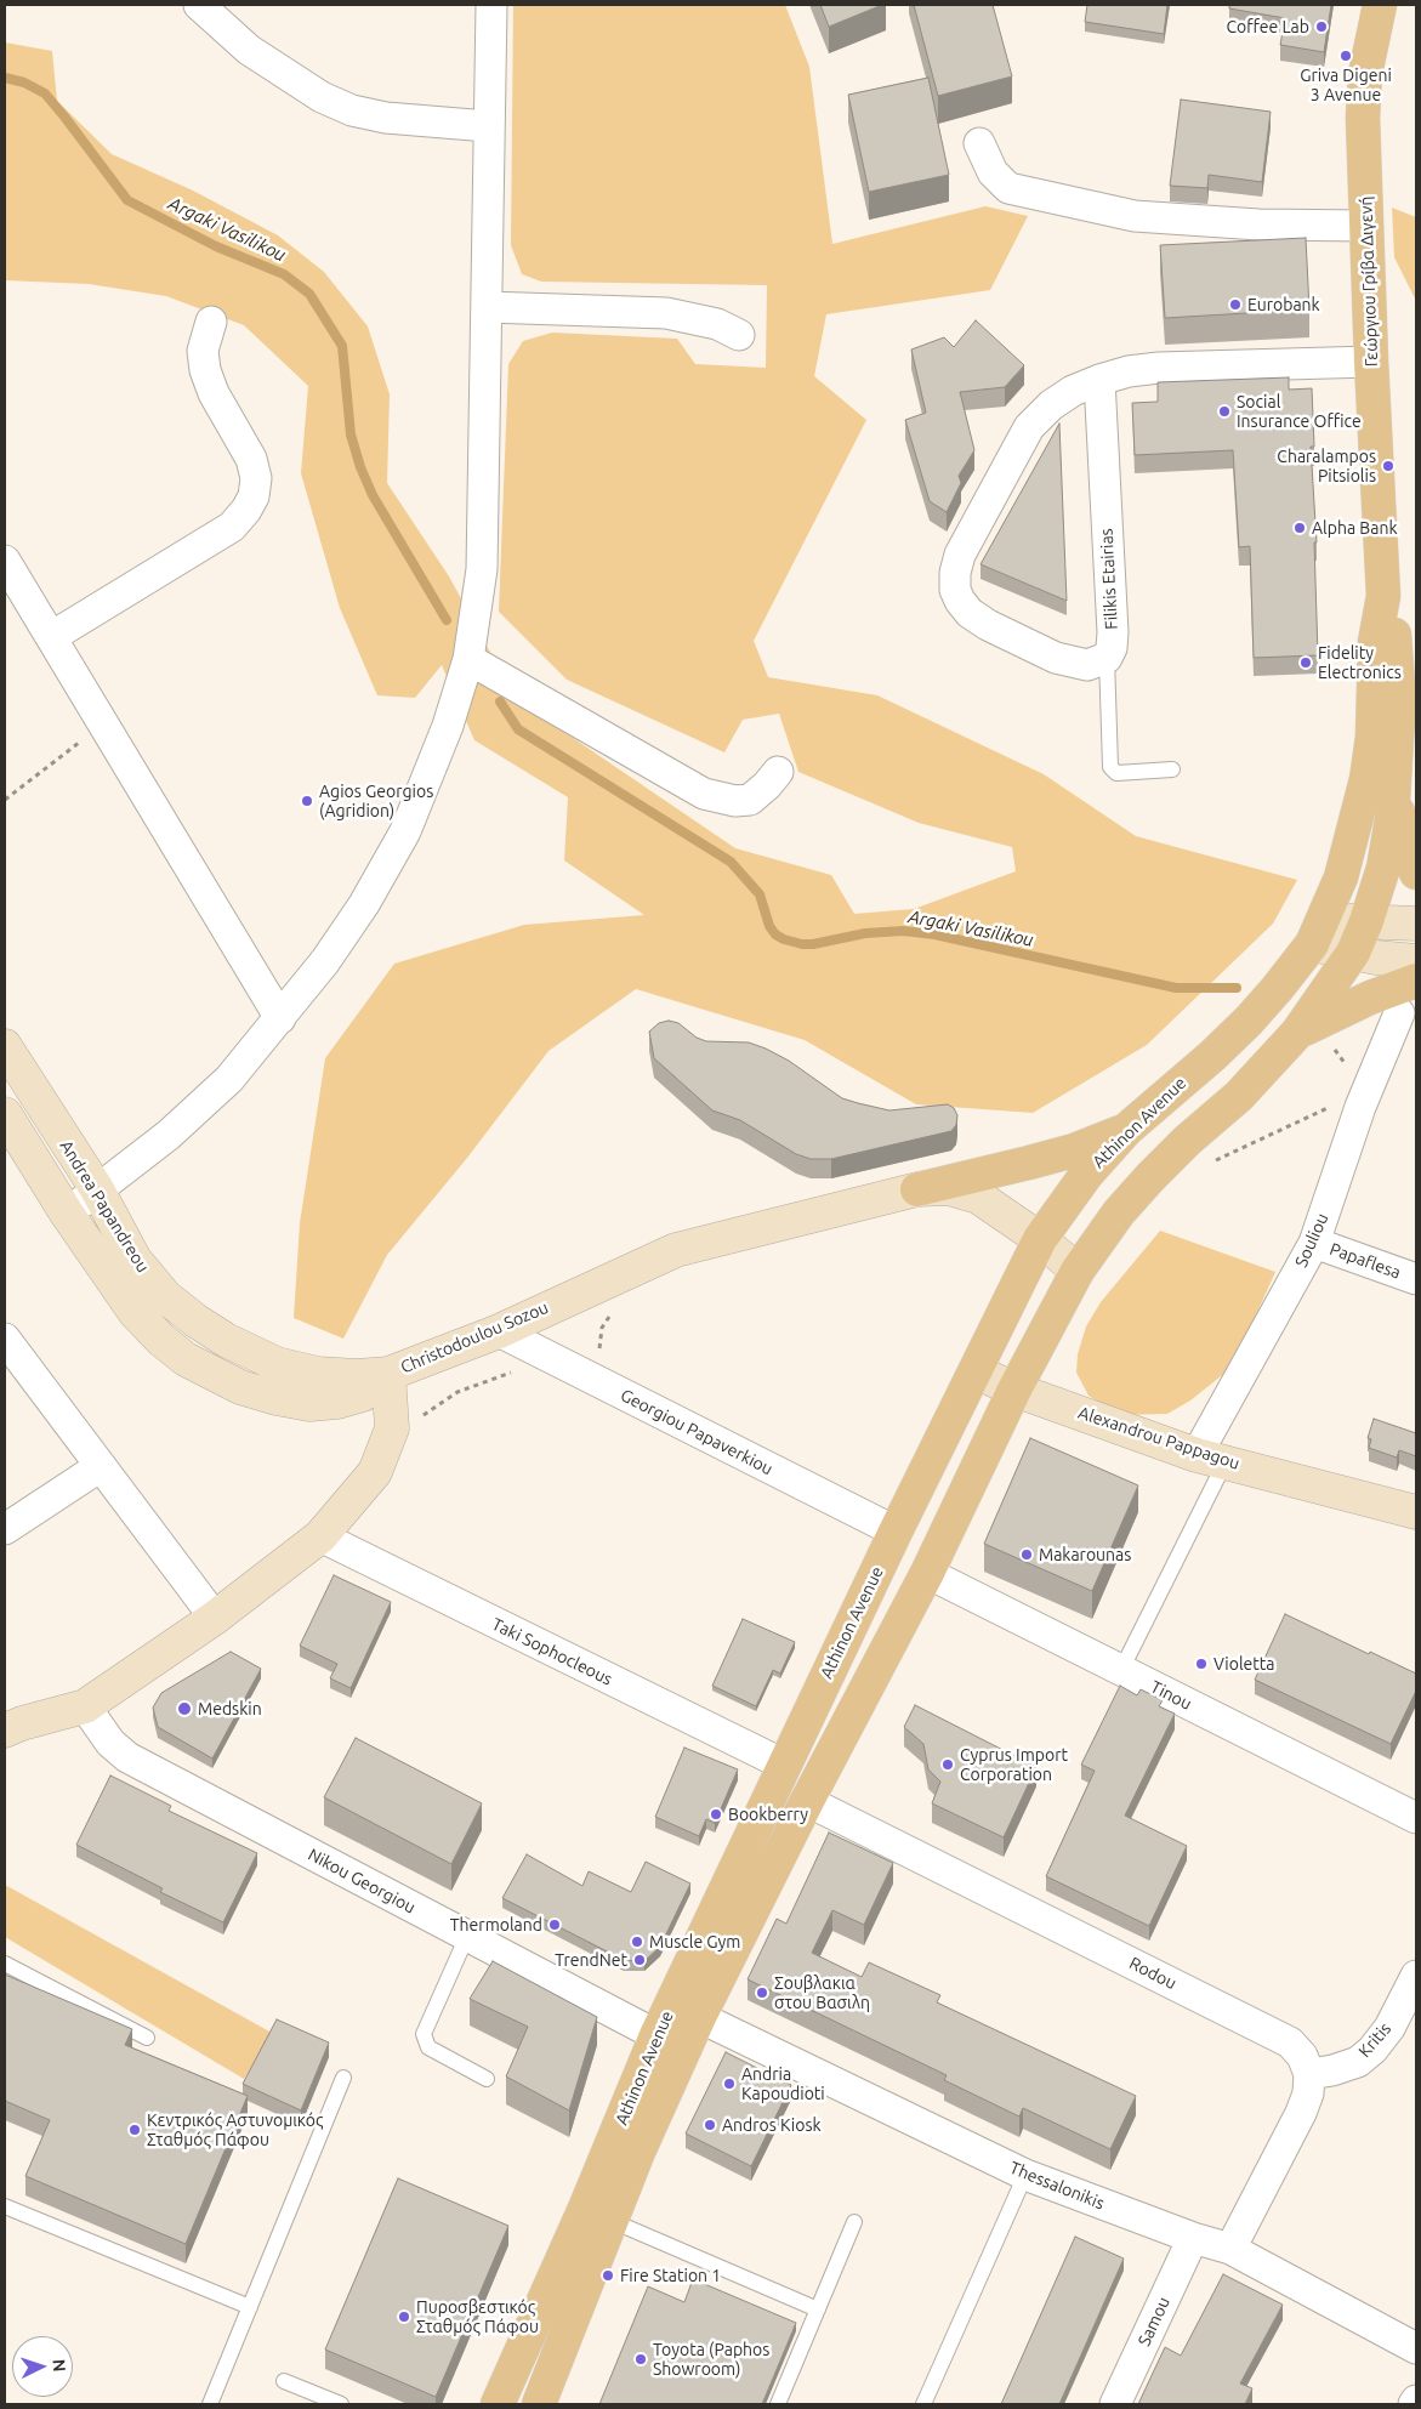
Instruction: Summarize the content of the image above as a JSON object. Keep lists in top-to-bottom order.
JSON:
{
  "streets": {
    "main road": ["Γεώργιου Γρίβα Διγενή", "Athinon Avenue"],
    "street": [
      "Filikis Etairias",
      "Andrea Papandreou",
      "Souliou",
      "Papaflesa",
      "Christodoulou Sozou",
      "Georgiou Papaverkiou",
      "Alexandrou Pappagou",
      "Taki Sophocleous",
      "Tinou",
      "Nikou Georgiou",
      "Rodou",
      "Kritis",
      "Thessalonikis",
      "Samou"
    ]
  },
  "crossings": [
    ["Γεώργιου Γρίβα Διγενή", "Athinon Avenue"],
    ["Athinon Avenue", "Christodoulou Sozou"],
    ["Athinon Avenue", "Georgiou Papaverkiou"],
    ["Athinon Avenue", "Alexandrou Pappagou"],
    ["Athinon Avenue", "Taki Sophocleous"],
    ["Athinon Avenue", "Tinou"],
    ["Athinon Avenue", "Nikou Georgiou"],
    ["Athinon Avenue", "Rodou"],
    ["Athinon Avenue", "Thessalonikis"],
    ["Andrea Papandreou", "Christodoulou Sozou"],
    ["Souliou", "Papaflesa"],
    ["Souliou", "Alexandrou Pappagou"],
    ["Christodoulou Sozou", "Georgiou Papaverkiou"],
    ["Christodoulou Sozou", "Taki Sophocleous"],
    ["Christodoulou Sozou", "Nikou Georgiou"],
    ["Rodou", "Kritis"],
    ["Thessalonikis", "Samou"]
  ],
  "water": ["Argaki Vasilikou"],
  "places": [
    "Coffee Lab",
    "Griva Digeni 3 Avenue",
    "Eurobank",
    "Social Insurance Office",
    "Charalampos Pitsiolis",
    "Alpha Bank",
    "Fidelity Electronics",
    "Agios Georgios (Agridion)",
    "Makarounas",
    "Violetta",
    "Medskin",
    "Cyprus Import Corporation",
    "Bookberry",
    "Thermoland",
    "Muscle Gym",
    "TrendNet",
    "Σουβλακια στου Βασιλη",
    "Andria Kapoudioti",
    "Andros Kiosk",
    "Κεντρικός Αστυνομικός Σταθμός Πάφου",
    "Fire Station 1",
    "Πυροσβεστικός Σταθμός Πάφου",
    "Toyota (Paphos Showroom)"
  ],
  "north": "right"
}
